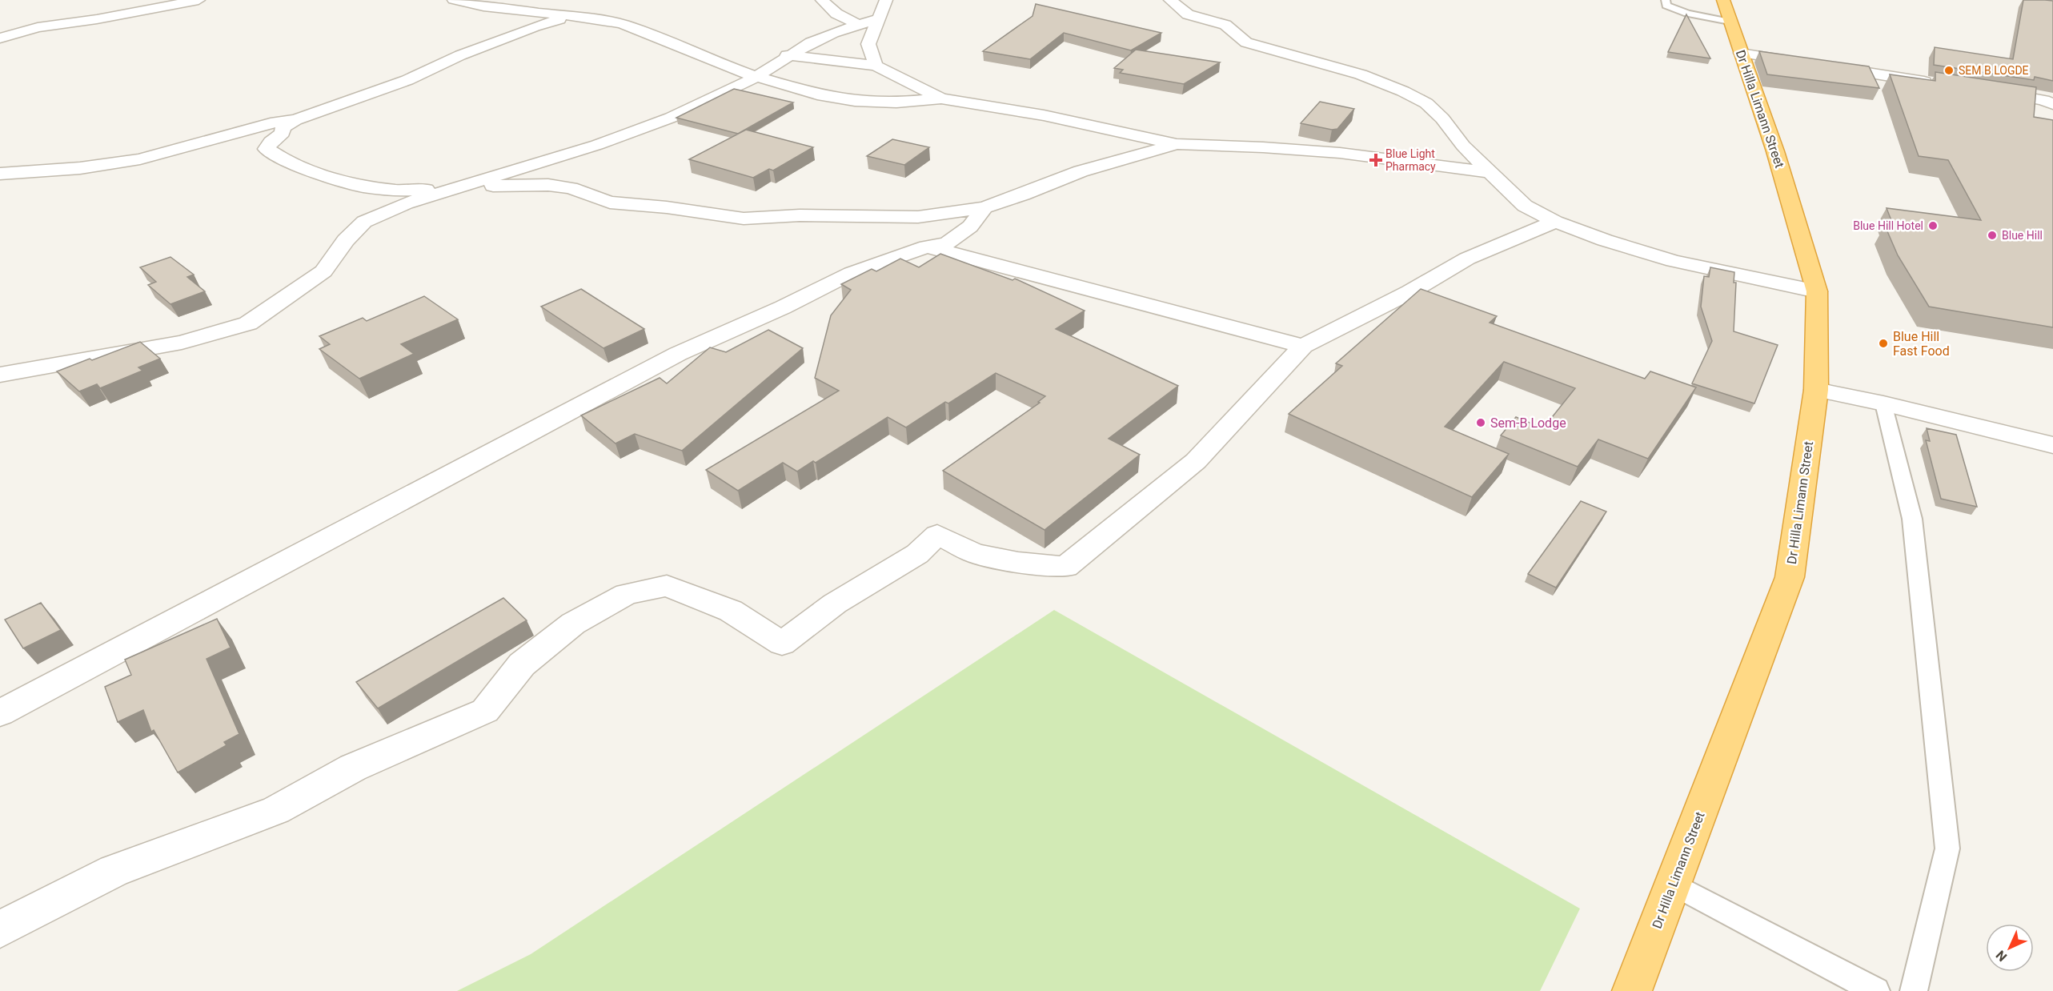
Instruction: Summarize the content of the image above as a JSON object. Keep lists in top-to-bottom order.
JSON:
{
  "streets": {
    "highway": ["Dr Hilla Limann Street"]
  },
  "places": {
    "other": [
      "SEM B LOGDE",
      "Blue Hill Hotel",
      "Blue Hill",
      "Blue Hill Fast Food",
      "Sem-B Lodge"
    ],
    "health": ["Blue Light Pharmacy"]
  },
  "north": "bottom left"
}
